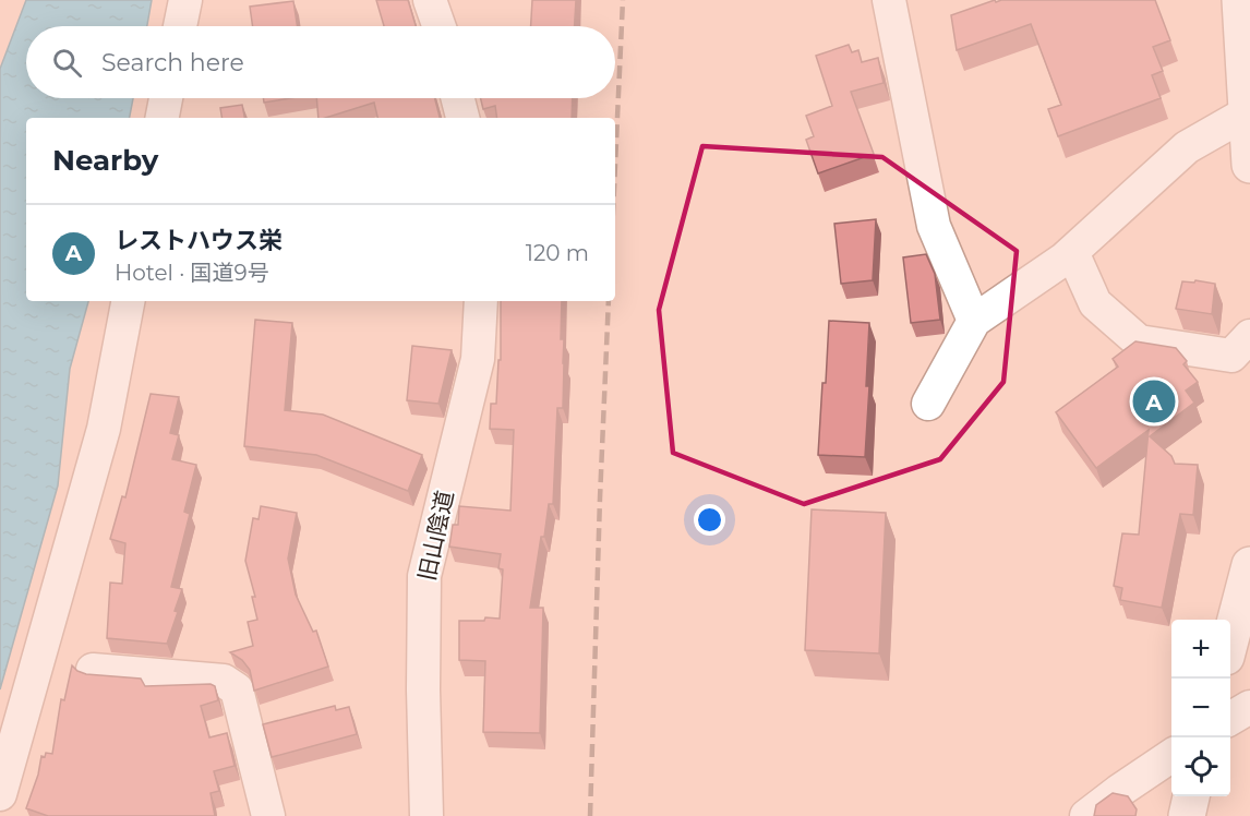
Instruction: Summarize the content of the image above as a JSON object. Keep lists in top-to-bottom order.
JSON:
{
  "streets": {
    "street": ["旧山陰道"]
  },
  "page": {
    "search": "Search here",
    "heading": "Nearby",
    "list": [
      {
        "mark": "A",
        "name": "レストハウス栄",
        "note": "Hotel · 国道9号",
        "value": "120 m"
      }
    ],
    "pins": "A",
    "map_buttons": ["+", "−"]
  }
}
